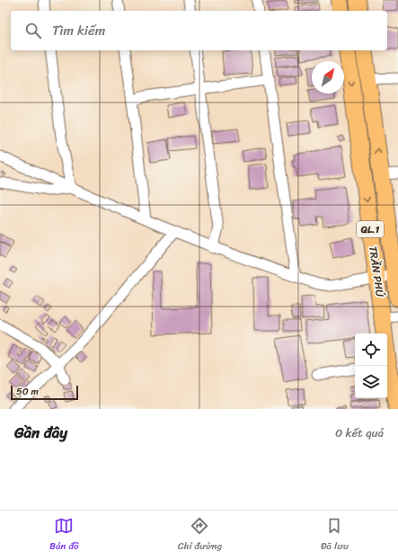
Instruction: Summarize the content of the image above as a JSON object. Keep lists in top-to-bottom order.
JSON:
{
  "streets": {
    "main road": ["QL.1", "TRẦN PHÚ"]
  },
  "scale_bar": "50 m",
  "north": "top right",
  "page": {
    "search": "Tìm kiếm",
    "scale": "50 m",
    "heading": ["Gần đây", "0 kết quả"],
    "nav": ["Bản đồ", "Chỉ đường", "Đã lưu"]
  }
}
